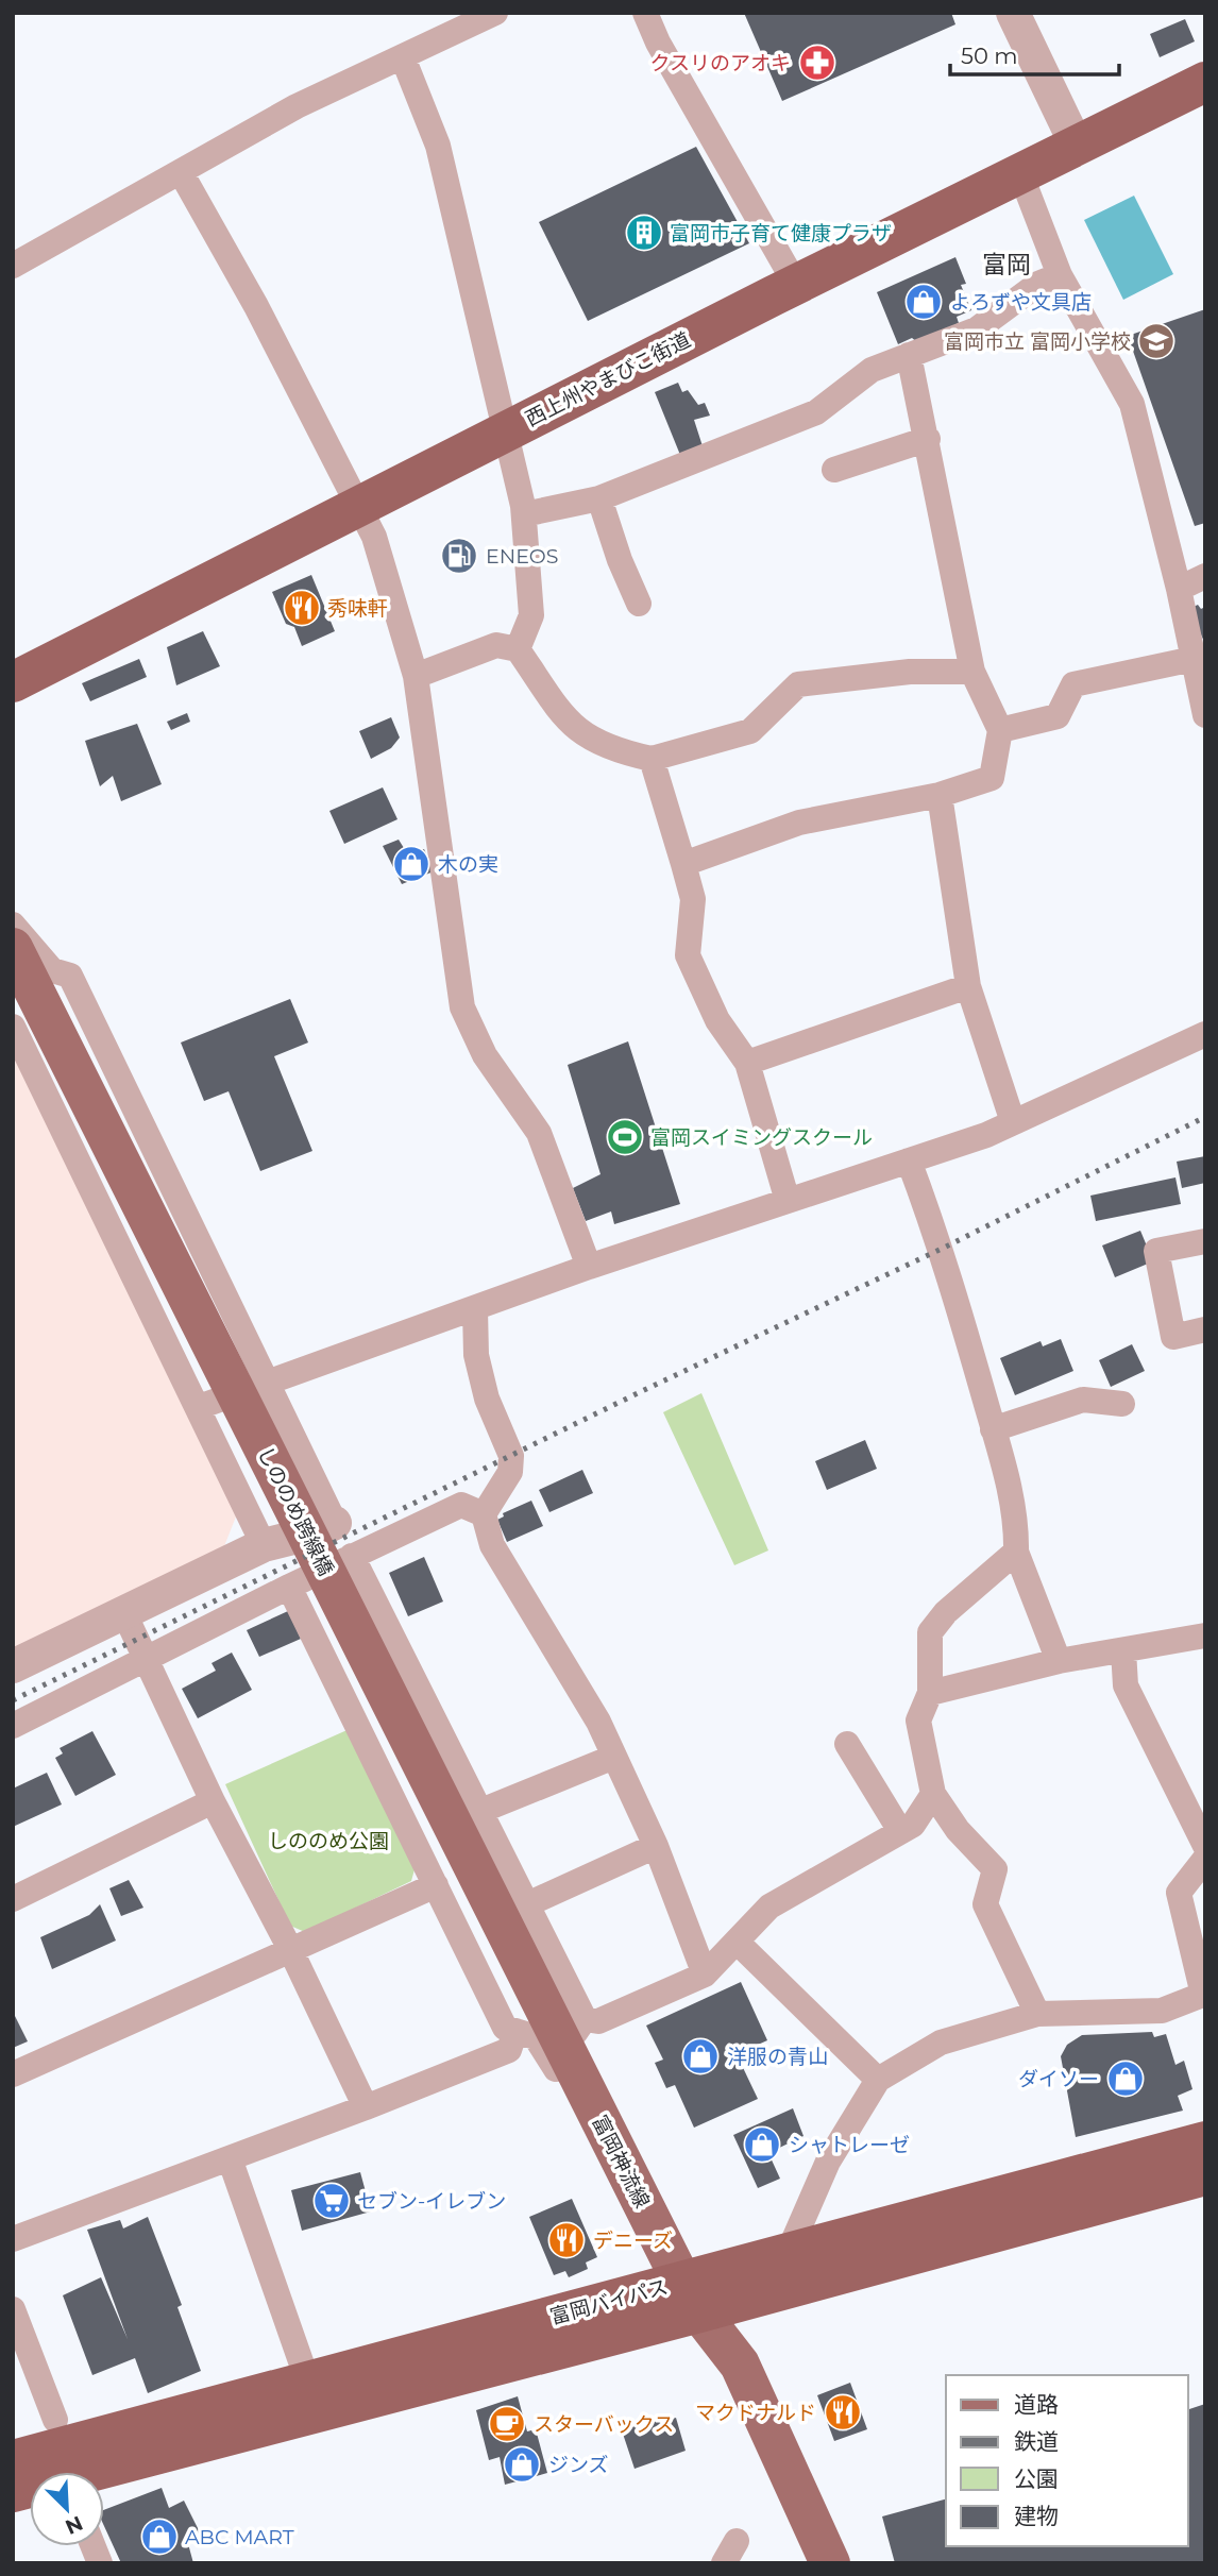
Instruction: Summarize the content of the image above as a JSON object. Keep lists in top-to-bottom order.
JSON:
{
  "streets": {
    "highway": ["西上州やまびこ街道", "富岡バイパス"],
    "main road": ["しののめ跨線橋", "富岡神流線"]
  },
  "crossings": [
    ["しののめ跨線橋", "富岡神流線"],
    ["富岡神流線", "富岡バイパス"]
  ],
  "districts": ["富岡"],
  "parks": ["しののめ公園"],
  "places": {
    "pharmacy": ["クスリのアオキ"],
    "building": ["富岡市子育て健康プラザ"],
    "shop": [
      "よろずや文具店",
      "木の実",
      "洋服の青山",
      "ダイソー",
      "シャトレーゼ",
      "ジンズ",
      "ABC MART"
    ],
    "school or university": ["富岡市立 富岡小学校"],
    "fuel station": ["ENEOS"],
    "restaurant": ["秀味軒", "デニーズ", "マクドナルド"],
    "sports": ["富岡スイミングスクール"],
    "supermarket": ["セブン-イレブン"],
    "cafe": ["スターバックス"]
  },
  "legend": [
    "道路",
    "鉄道",
    "公園",
    "建物"
  ],
  "scale_bar": "50 m",
  "north": "bottom right"
}
